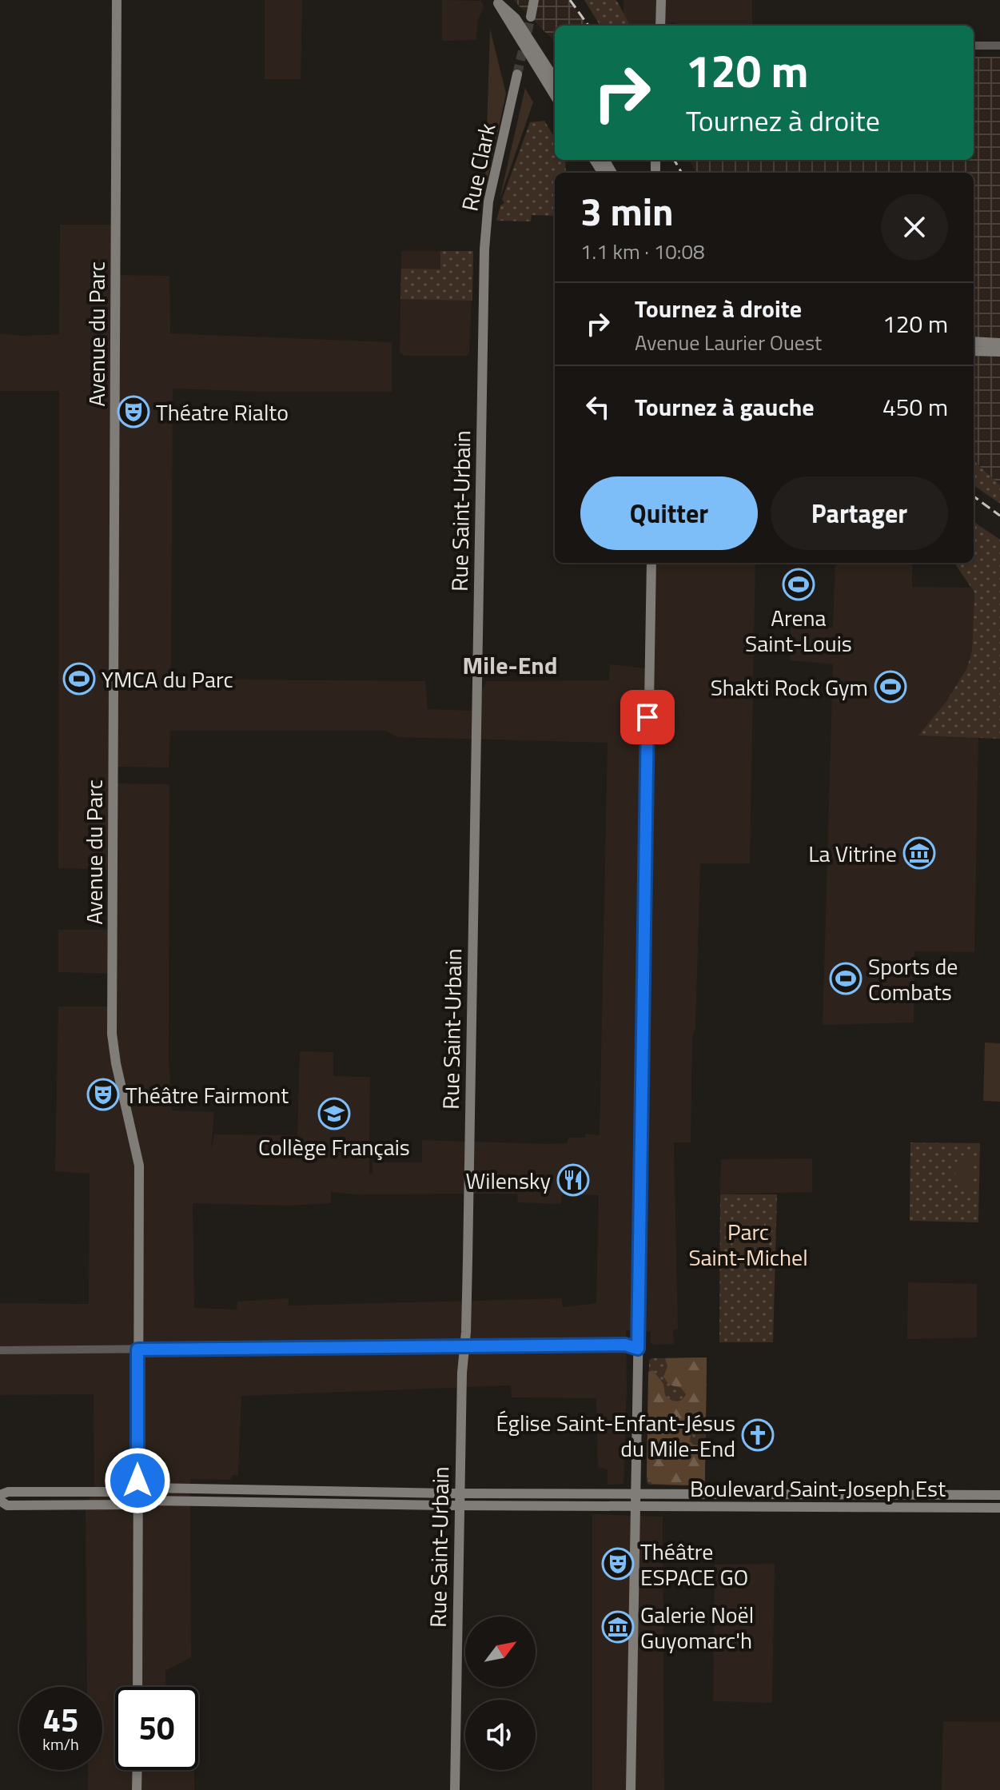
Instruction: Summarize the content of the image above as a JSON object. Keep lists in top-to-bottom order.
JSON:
{
  "streets": {
    "main road": [
      "Rue Clark",
      "Avenue du Parc",
      "Rue Saint-Urbain",
      "Boulevard Saint-Joseph Est"
    ]
  },
  "crossings": [
    ["Rue Clark", "Rue Saint-Urbain"],
    ["Avenue du Parc", "Boulevard Saint-Joseph Est"],
    ["Rue Saint-Urbain", "Boulevard Saint-Joseph Est"]
  ],
  "districts": ["Mile-End"],
  "parks": ["Parc Saint-Michel"],
  "places": {
    "theatre": ["Théatre Rialto", "Théâtre Fairmont", "Théâtre ESPACE GO"],
    "sports": [
      "Arena Saint-Louis",
      "YMCA du Parc",
      "Shakti Rock Gym",
      "Sports de Combats"
    ],
    "museum": ["La Vitrine", "Galerie Noël Guyomarc'h"],
    "school or university": ["Collège Français"],
    "restaurant": ["Wilensky"],
    "church": ["Église Saint-Enfant-Jésus du Mile-End"]
  },
  "north": "top right",
  "page": {
    "turn": ["120 m", "Tournez à droite"],
    "heading": ["3 min", "1.1 km · 10:08"],
    "list": [
      {
        "name": "Tournez à droite",
        "note": "Avenue Laurier Ouest",
        "value": "120 m"
      },
      {
        "name": "Tournez à gauche",
        "value": "450 m"
      }
    ],
    "buttons": ["Quitter", "Partager"],
    "speed": "45 km/h",
    "limit": "50"
  }
}
